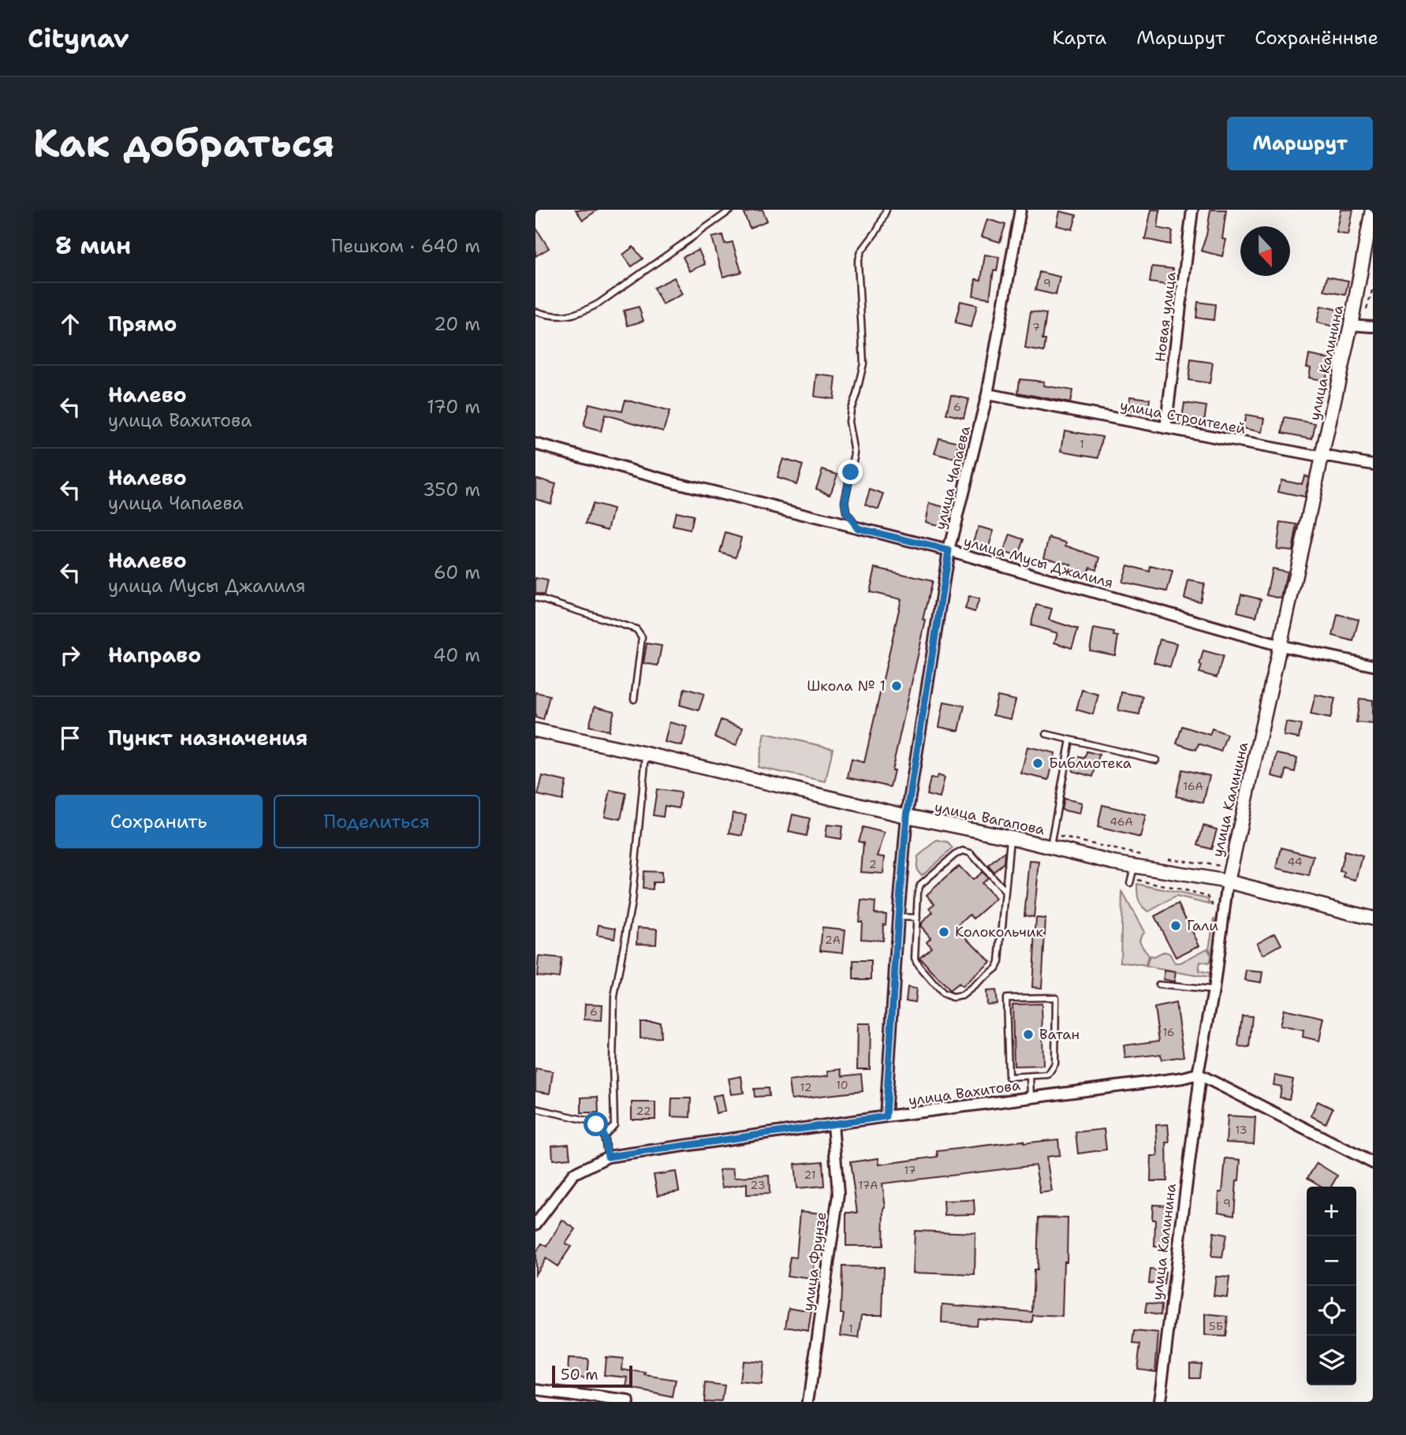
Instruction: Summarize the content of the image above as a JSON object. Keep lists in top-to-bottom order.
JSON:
{
  "streets": {
    "street": [
      "Новая улица",
      "улица Калинина",
      "улица Строителей",
      "улица Чапаева",
      "улица Мусы Джалиля",
      "улица Вагапова",
      "улица Вахитова",
      "улица Фрунзе"
    ]
  },
  "crossings": [
    ["Новая улица", "улица Строителей"],
    ["улица Калинина", "улица Строителей"],
    ["улица Калинина", "улица Мусы Джалиля"],
    ["улица Калинина", "улица Вагапова"],
    ["улица Калинина", "улица Вахитова"],
    ["улица Строителей", "улица Чапаева"],
    ["улица Чапаева", "улица Мусы Джалиля"],
    ["улица Чапаева", "улица Вагапова"],
    ["улица Чапаева", "улица Вахитова"],
    ["улица Вахитова", "улица Фрунзе"]
  ],
  "places": [
    "Школа № 1",
    "Библиотека",
    "Гали",
    "Колокольчик",
    "Ватан"
  ],
  "house_numbers": [
    "9",
    "7",
    "6",
    "1",
    "16А",
    "46А",
    "44",
    "2",
    "2А",
    "6",
    "16",
    "10",
    "12",
    "22",
    "13",
    "17",
    "21",
    "23",
    "17А",
    "9",
    "5Б",
    "1"
  ],
  "scale_bar": "50 m",
  "north": "bottom",
  "page": {
    "header": "Citynav",
    "nav": ["Карта", "Маршрут", "Сохранённые"],
    "buttons": [
      "Маршрут",
      ["Сохранить", "Поделиться"]
    ],
    "title": "Как добраться",
    "heading": ["8 мин", "Пешком · 640 m"],
    "list": [
      ["Прямо", "20 m"],
      ["Налево", "улица Вахитова", "170 m"],
      ["Налево", "улица Чапаева", "350 m"],
      ["Налево", "улица Мусы Джалиля", "60 m"],
      ["Направо", "40 m"],
      "Пункт назначения"
    ],
    "map_buttons": ["+", "−"],
    "scale": "50 m"
  }
}
